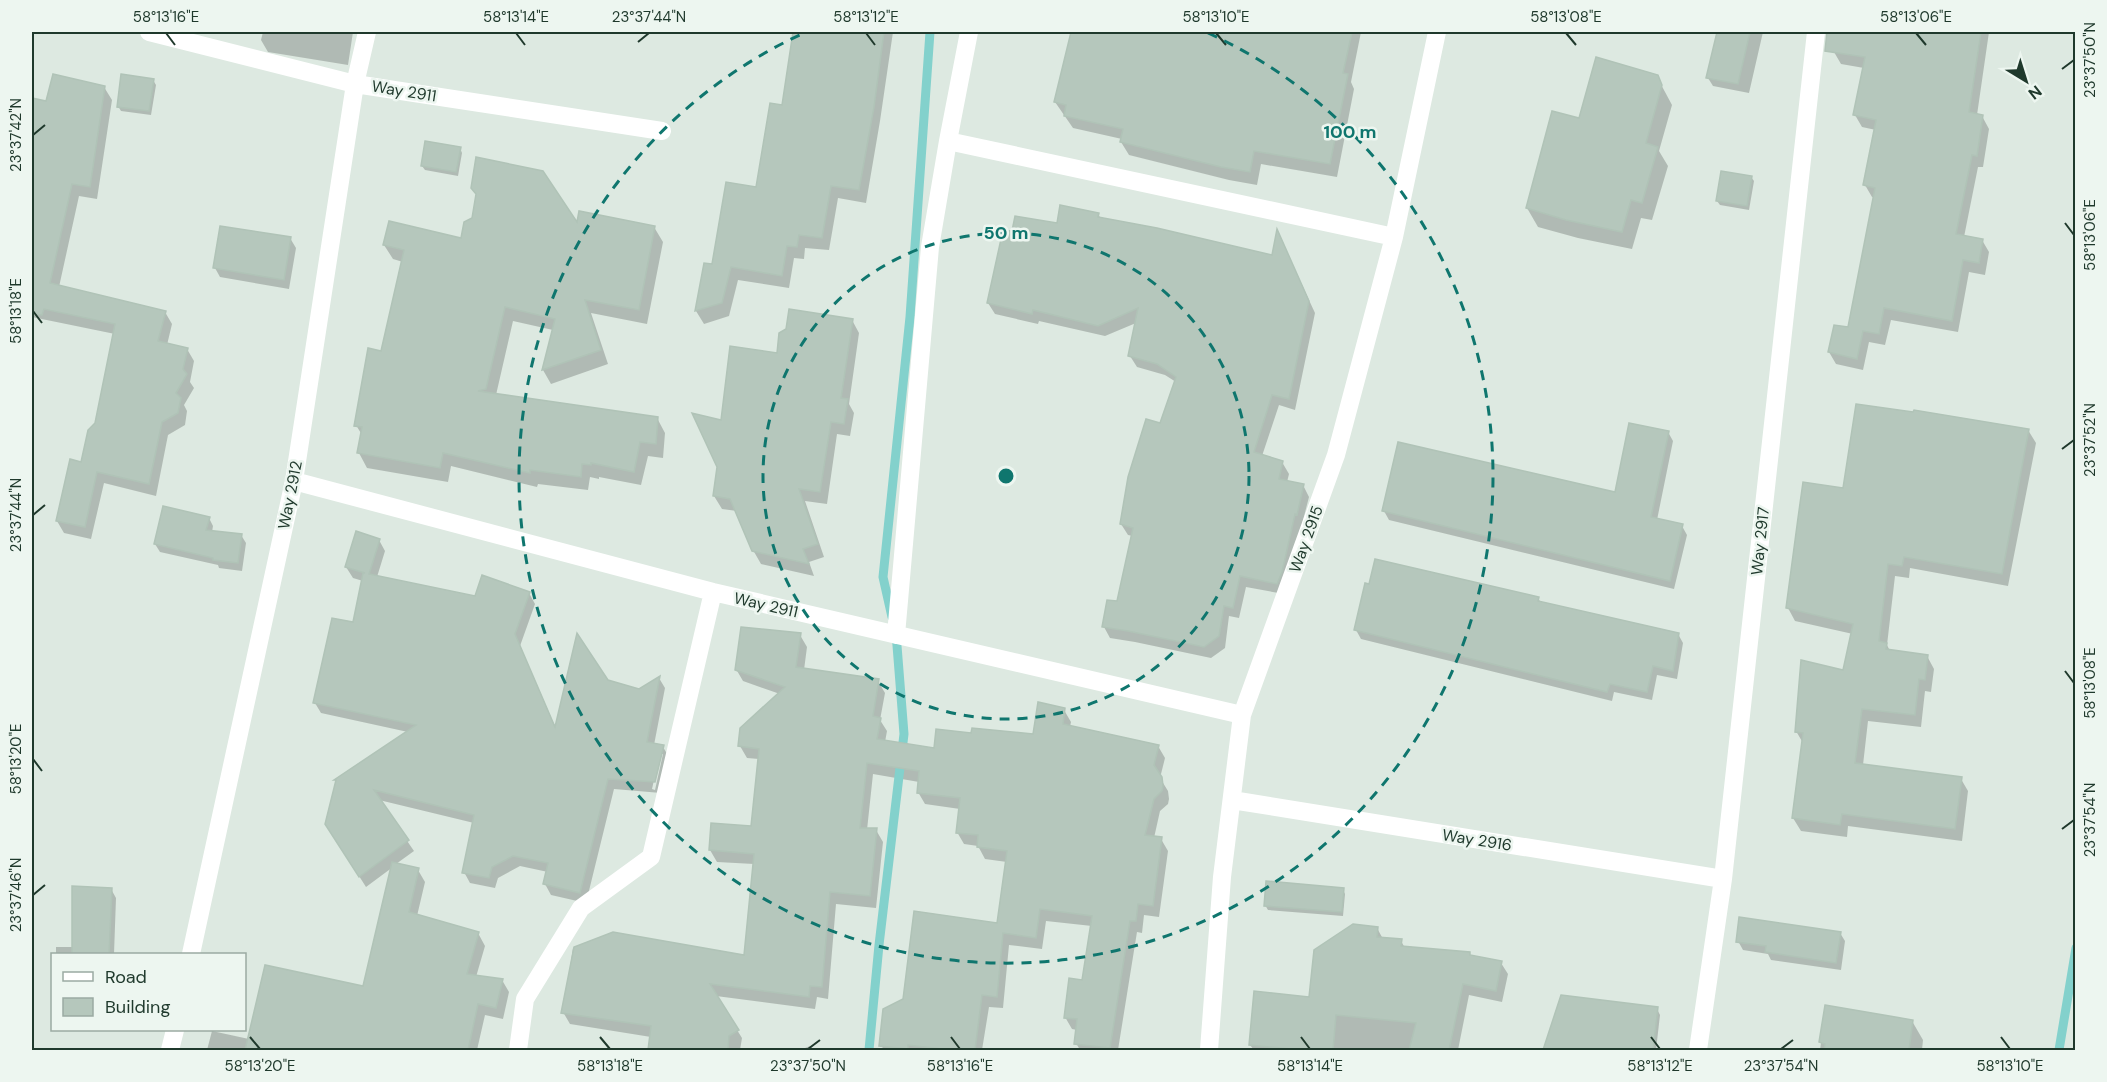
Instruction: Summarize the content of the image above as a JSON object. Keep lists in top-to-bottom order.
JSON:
{
  "streets": {
    "street": [
      "Way 2911",
      "Way 2912",
      "Way 2915",
      "Way 2917",
      "Way 2916"
    ]
  },
  "crossings": [
    ["Way 2911", "Way 2912"],
    ["Way 2911", "Way 2915"],
    ["Way 2915", "Way 2916"],
    ["Way 2917", "Way 2916"]
  ],
  "legend": ["Road", "Building"],
  "north": "bottom right",
  "coordinates": [
    "58°13'16\"E",
    "58°13'14\"E",
    "23°37'44\"N",
    "58°13'12\"E",
    "58°13'10\"E",
    "58°13'08\"E",
    "58°13'06\"E",
    "23°37'50\"N",
    "23°37'42\"N",
    "58°13'18\"E",
    "23°37'52\"N",
    "58°13'20\"E",
    "23°37'54\"N",
    "23°37'46\"N"
  ],
  "rings": ["100 m", "50 m"]
}
